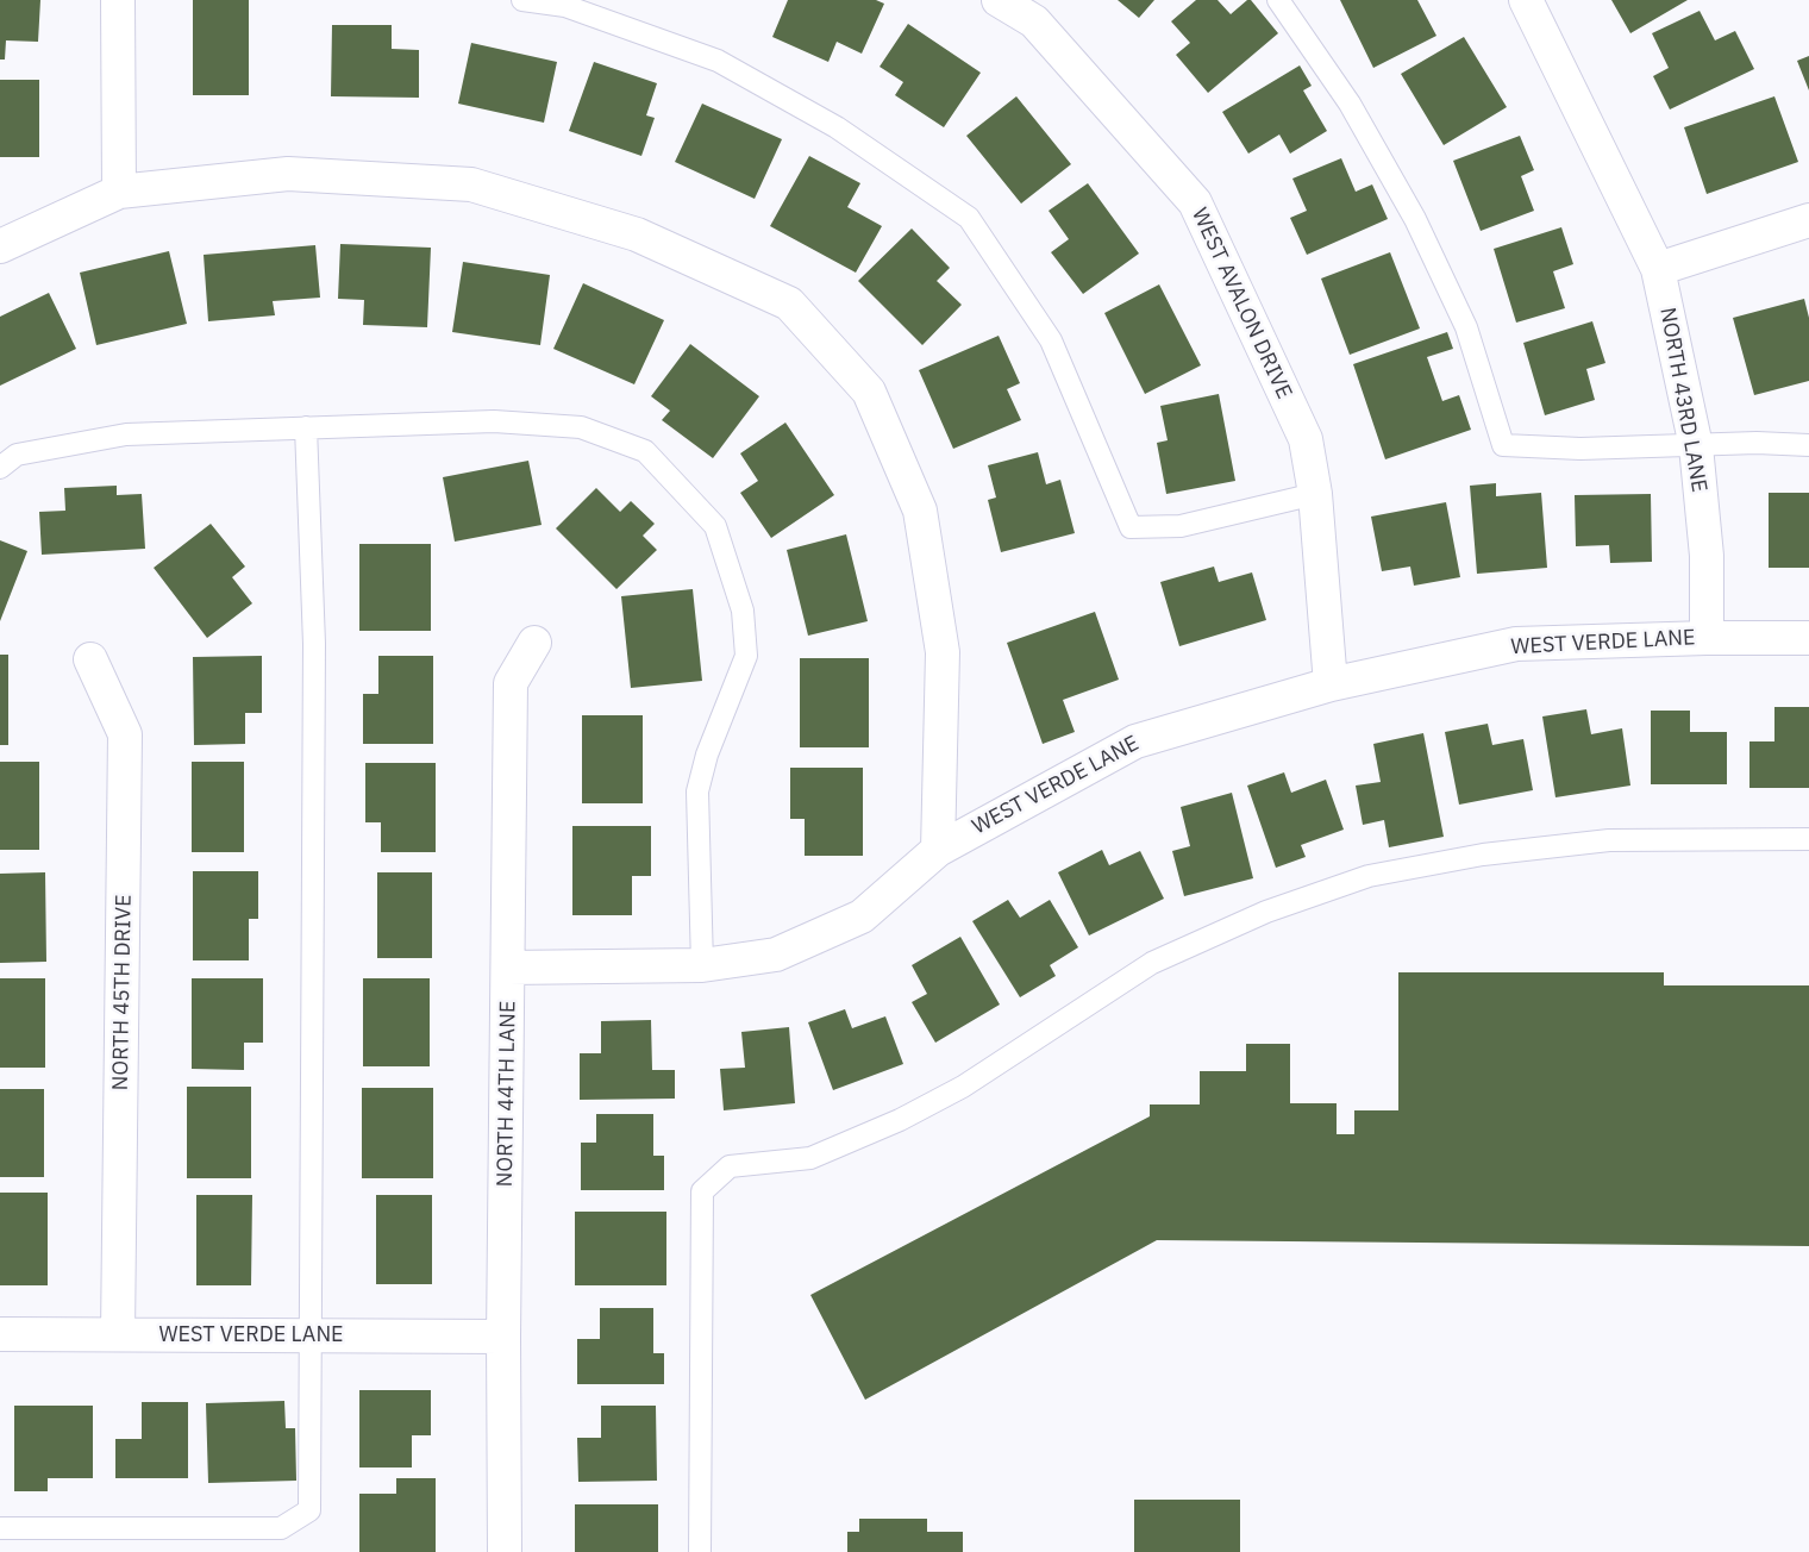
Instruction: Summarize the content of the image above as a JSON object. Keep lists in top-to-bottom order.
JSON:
{
  "streets": {
    "street": [
      "WEST AVALON DRIVE",
      "NORTH 43RD LANE",
      "WEST VERDE LANE",
      "NORTH 45TH DRIVE",
      "NORTH 44TH LANE"
    ]
  },
  "crossings": [
    ["WEST AVALON DRIVE", "WEST VERDE LANE"],
    ["NORTH 43RD LANE", "WEST VERDE LANE"],
    ["WEST VERDE LANE", "NORTH 45TH DRIVE"],
    ["WEST VERDE LANE", "NORTH 44TH LANE"]
  ]
}
